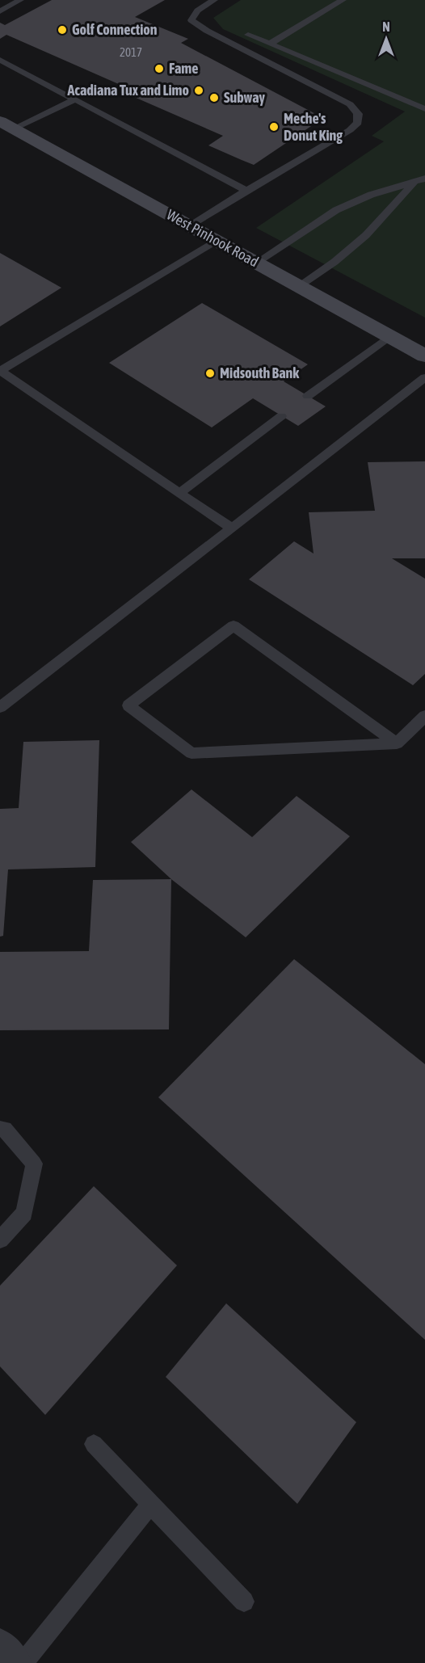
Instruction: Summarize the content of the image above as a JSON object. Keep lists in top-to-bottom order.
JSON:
{
  "streets": {
    "main road": ["West Pinhook Road"]
  },
  "places": [
    "Golf Connection",
    "Fame",
    "Acadiana Tux and Limo",
    "Subway",
    "Meche's Donut King",
    "Midsouth Bank"
  ],
  "house_numbers": ["2017"],
  "north": "top"
}
